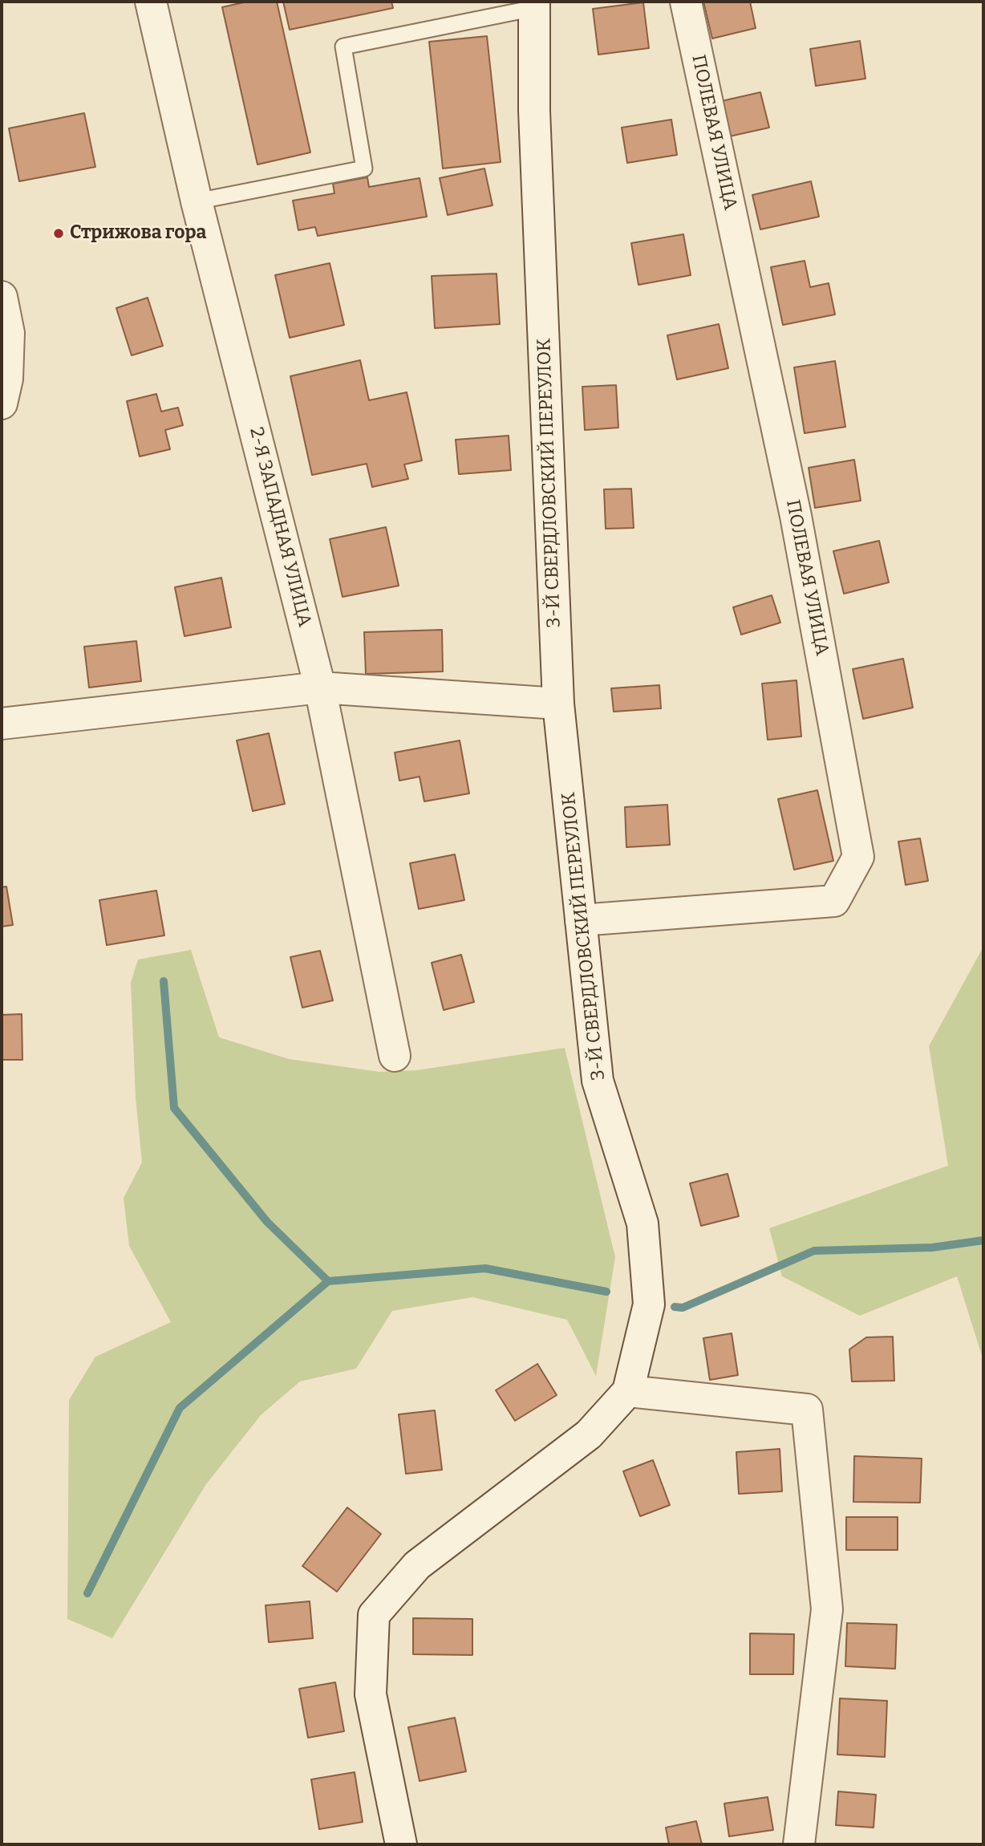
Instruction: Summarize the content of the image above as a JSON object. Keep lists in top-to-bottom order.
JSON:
{
  "streets": {
    "street": ["ПОЛЕВАЯ УЛИЦА", "3-Й СВЕРДЛОВСКИЙ ПЕРЕУЛОК", "2-Я ЗАПАДНАЯ УЛИЦА"]
  },
  "crossings": [
    ["ПОЛЕВАЯ УЛИЦА", "3-Й СВЕРДЛОВСКИЙ ПЕРЕУЛОК"]
  ],
  "places": ["Стрижова гора"]
}
